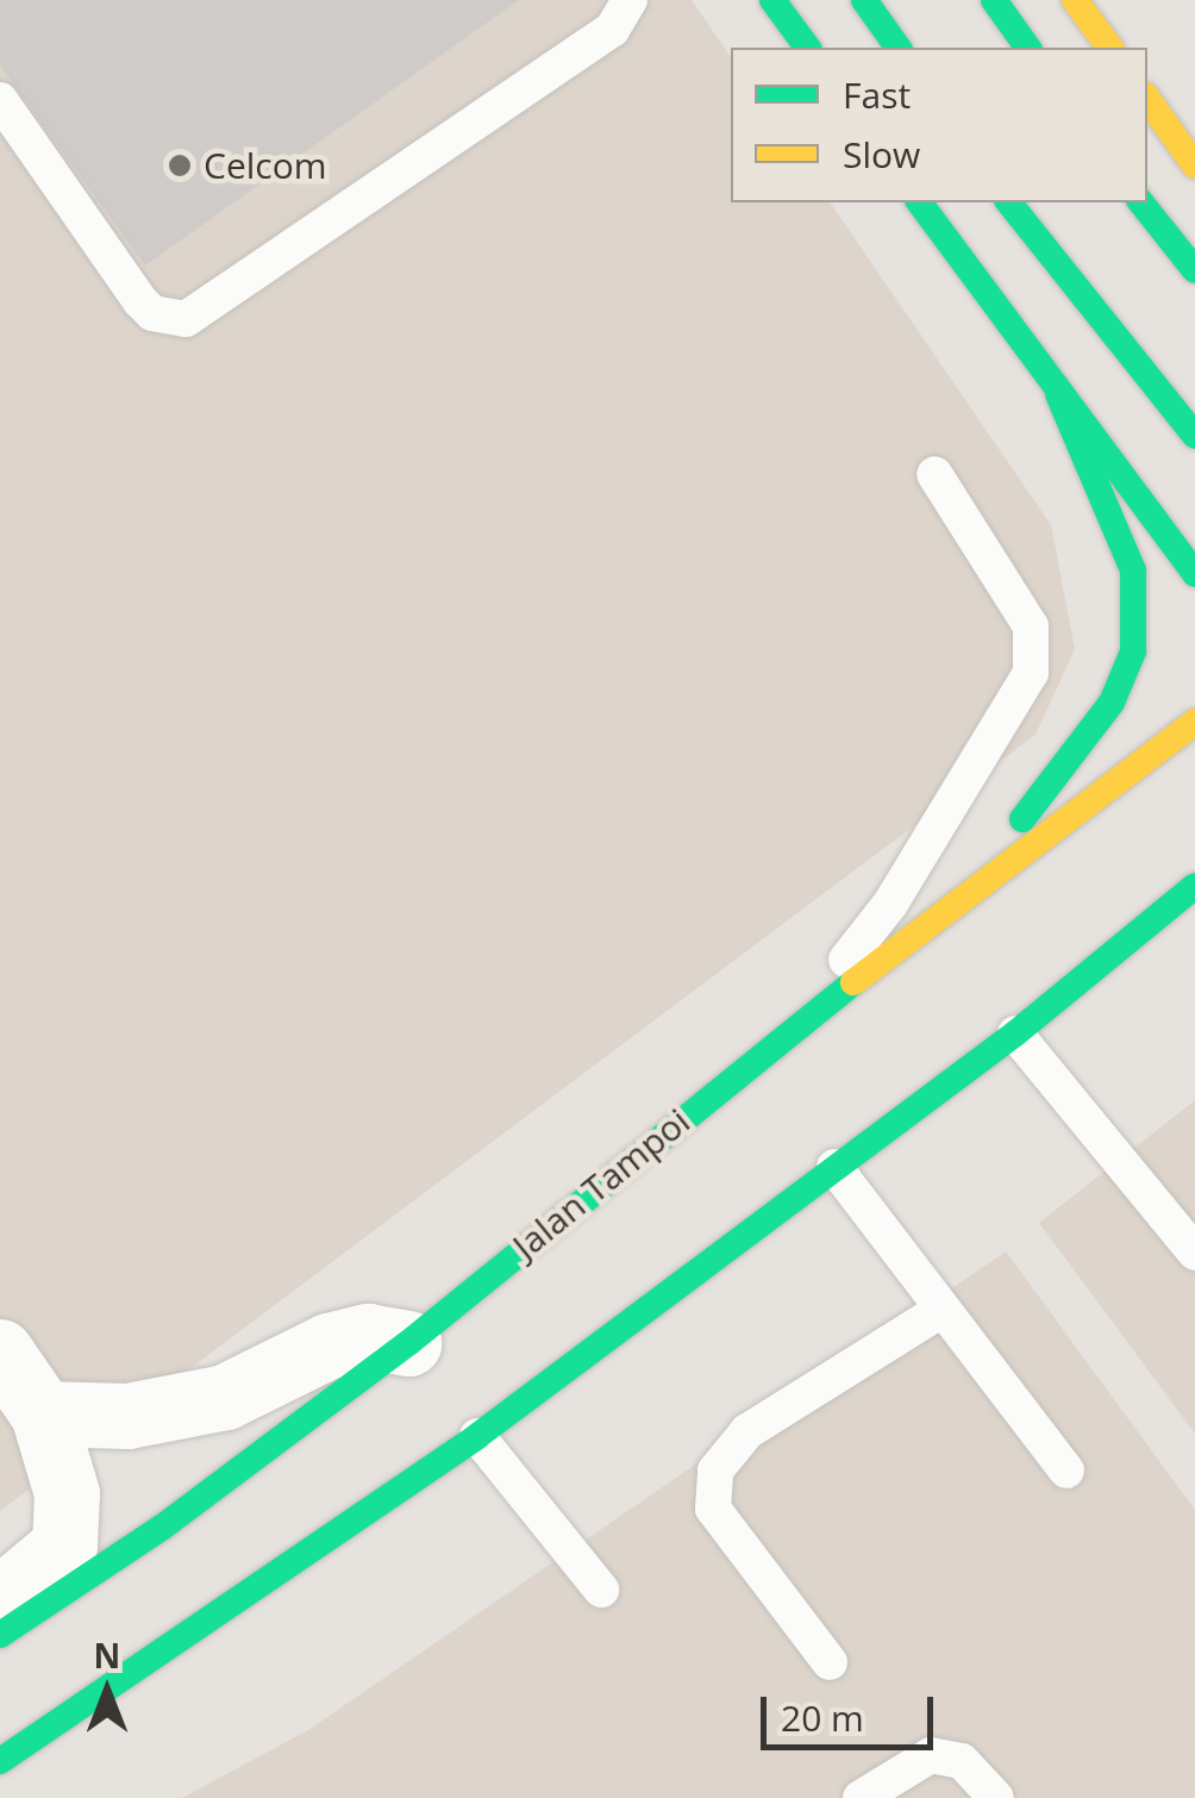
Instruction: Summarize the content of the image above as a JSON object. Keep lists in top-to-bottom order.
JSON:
{
  "streets": {
    "main road": ["Jalan Tampoi"]
  },
  "places": ["Celcom"],
  "legend": ["Fast", "Slow"],
  "scale_bar": "20 m",
  "north": "top"
}
